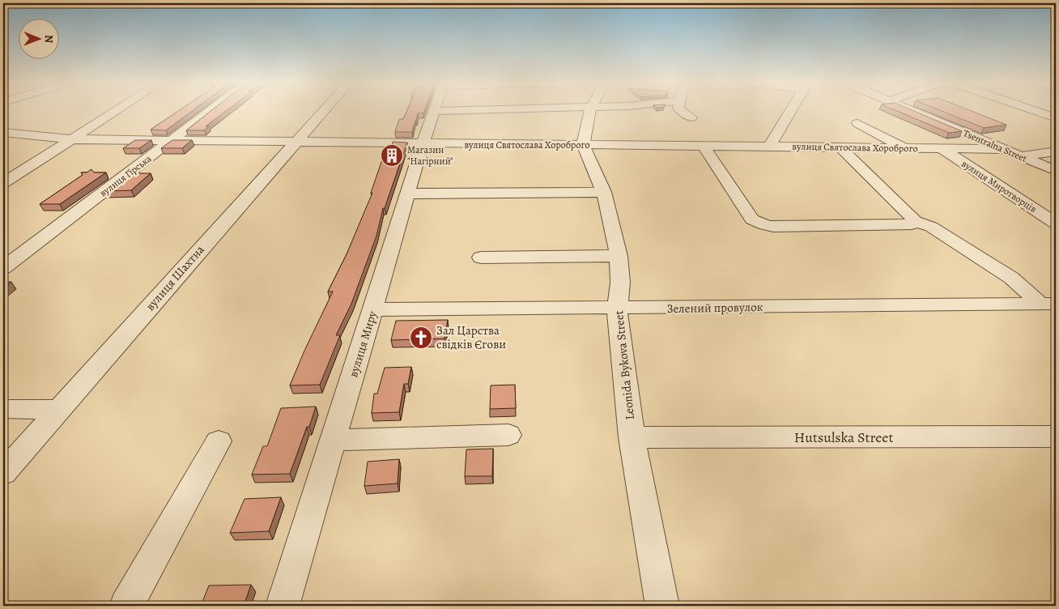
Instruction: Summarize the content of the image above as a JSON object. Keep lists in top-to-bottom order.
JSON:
{
  "streets": {
    "street": [
      "вулиця Святослава Хороброго",
      "Tsentralna Street",
      "вулиця Гірська",
      "вулиця Миротворців",
      "вулиця Шахтна",
      "Зелений провулок",
      "вулиця Миру",
      "Leonida Bykova Street",
      "Hutsulska Street"
    ]
  },
  "crossings": [
    ["вулиця Святослава Хороброго", "Tsentralna Street"],
    ["вулиця Святослава Хороброго", "вулиця Гірська"],
    ["вулиця Святослава Хороброго", "вулиця Миротворців"],
    ["вулиця Святослава Хороброго", "вулиця Шахтна"],
    ["вулиця Святослава Хороброго", "вулиця Миру"],
    ["вулиця Святослава Хороброго", "Leonida Bykova Street"],
    ["Зелений провулок", "вулиця Миру"],
    ["Зелений провулок", "Leonida Bykova Street"],
    ["Leonida Bykova Street", "Hutsulska Street"]
  ],
  "places": {
    "building": ["Магазин \"Нагірний\""],
    "church": ["Зал Царства свідків Єгови"]
  },
  "north": "right"
}
